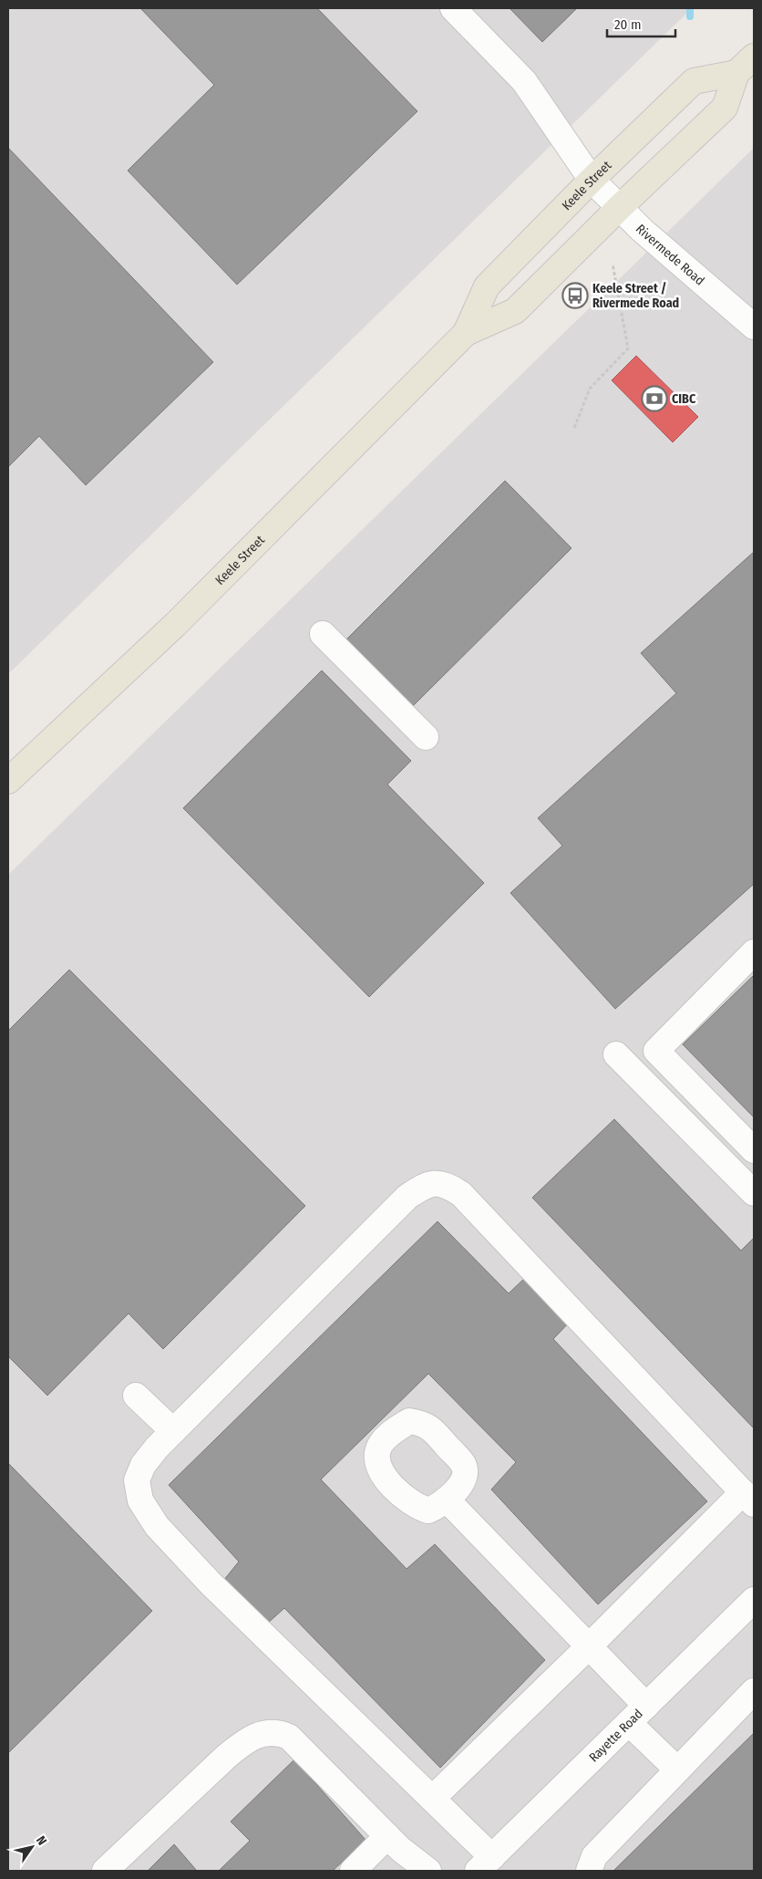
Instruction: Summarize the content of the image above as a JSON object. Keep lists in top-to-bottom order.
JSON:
{
  "streets": {
    "main road": ["Keele Street"],
    "street": ["Rivermede Road", "Rayette Road"]
  },
  "crossings": [
    ["Keele Street", "Rivermede Road"]
  ],
  "places": {
    "bus stop": ["Keele Street / Rivermede Road"],
    "bank": ["CIBC"]
  },
  "scale_bar": "20 m",
  "north": "top right"
}
